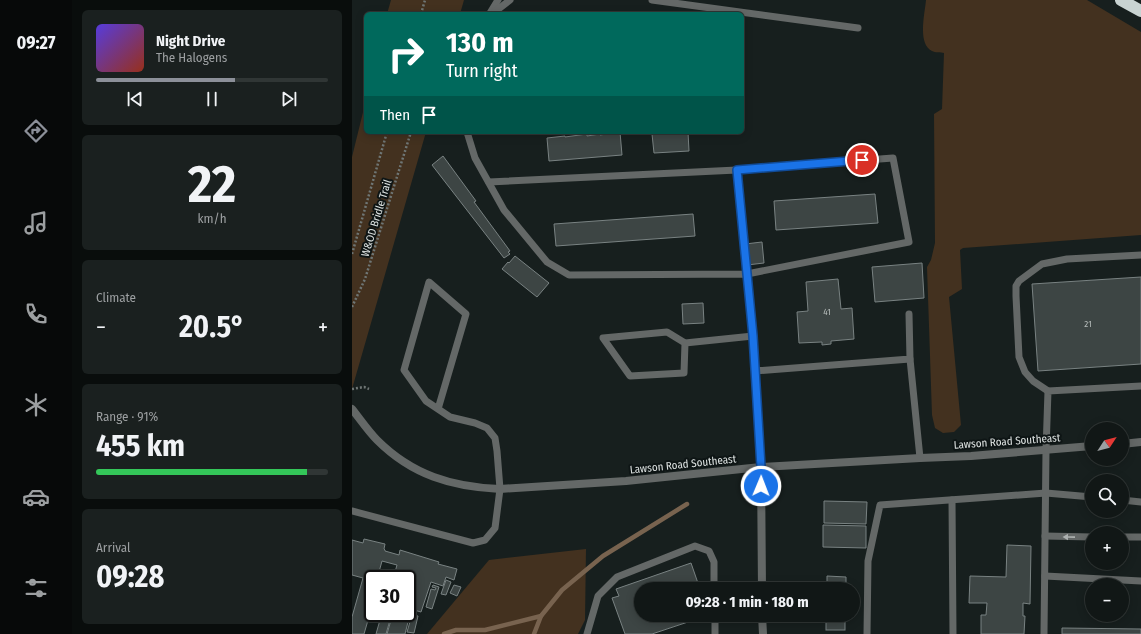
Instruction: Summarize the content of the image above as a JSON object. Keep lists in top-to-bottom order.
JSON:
{
  "streets": {
    "street": ["Lawson Road Southeast"],
    "path": ["W&OD Bridle Trail"]
  },
  "house_numbers": ["41", "21"],
  "north": "top right",
  "page": {
    "tabs": "09:27",
    "turn": ["130 m", "Turn right"],
    "song": ["Night Drive", "The Halogens"],
    "then": "Then",
    "tile": [
      ["22", "km/h"],
      "Climate",
      ["Range · 91%", "455 km"],
      ["Arrival", "09:28"]
    ],
    "heat": ["−", "20.5°", "+"],
    "map_buttons": ["+", "−"],
    "limit": "30",
    "trip": "09:28 · 1 min · 180 m"
  }
}
